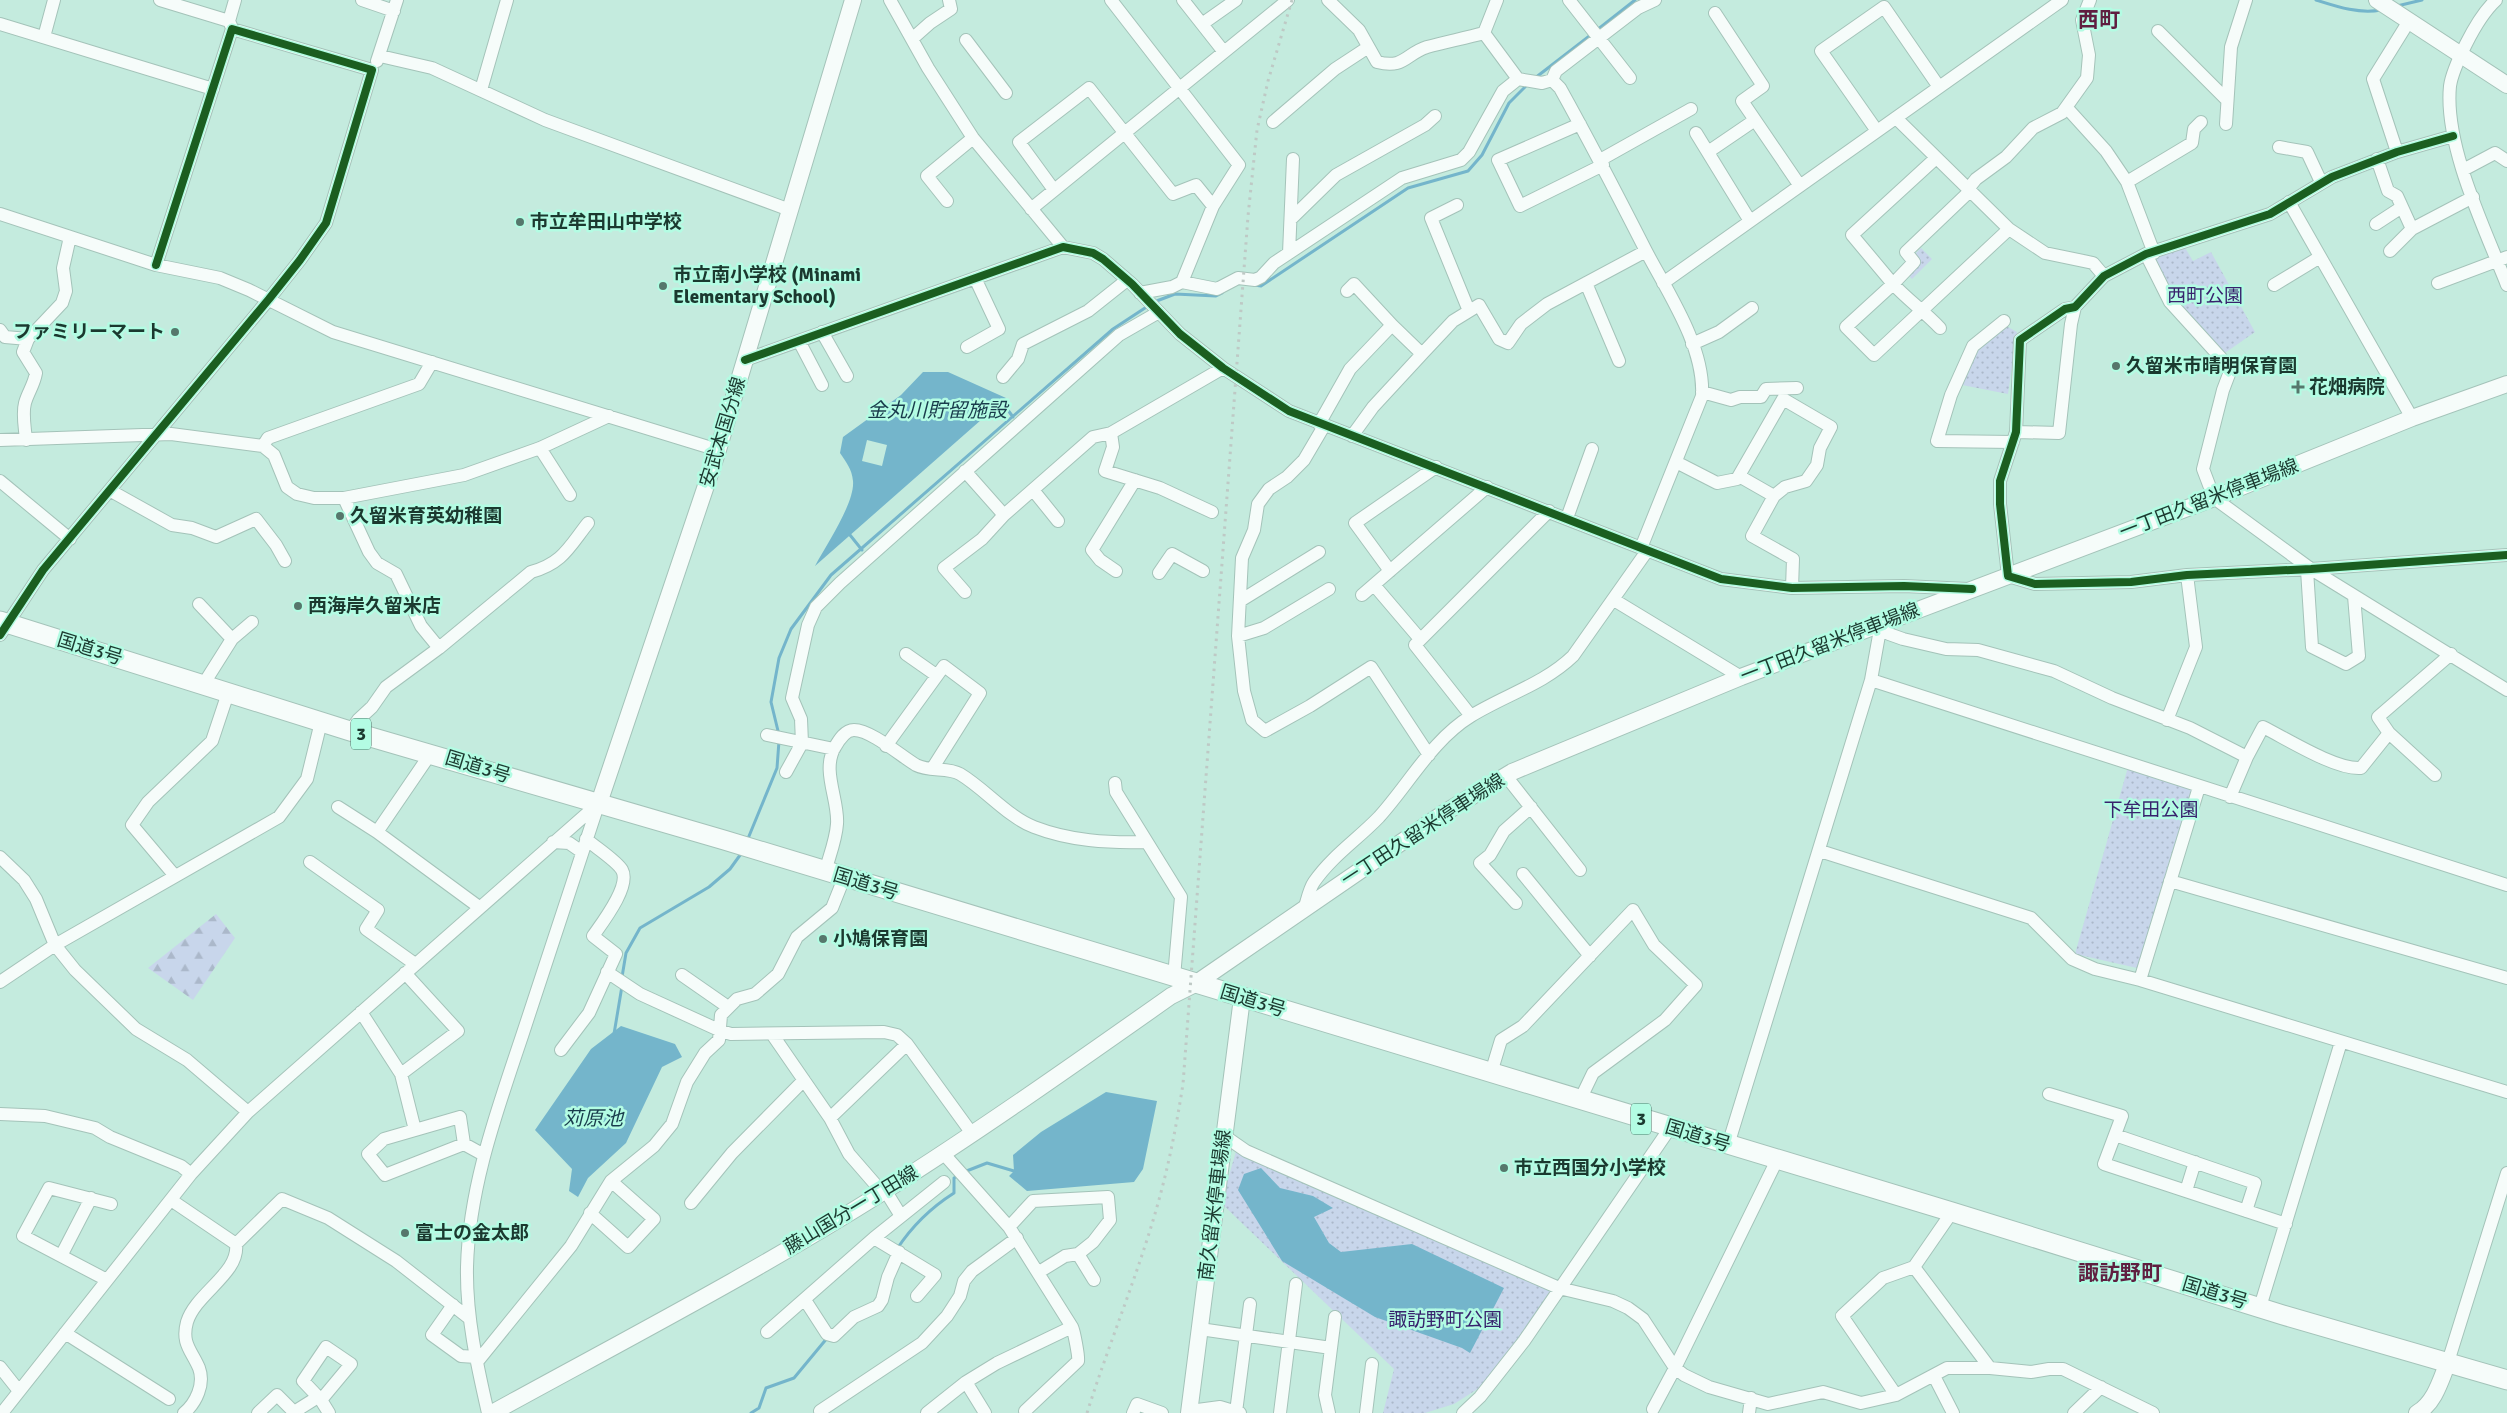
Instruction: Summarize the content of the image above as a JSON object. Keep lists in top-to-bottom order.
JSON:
{
  "streets": {
    "highway": ["国道3号", "3"],
    "main road": [
      "安武本国分線",
      "一丁田久留米停車場線",
      "南久留米停車場線",
      "藤山国分一丁田線"
    ]
  },
  "crossings": [
    ["安武本国分線", "国道3号"],
    ["一丁田久留米停車場線", "国道3号"],
    ["一丁田久留米停車場線", "藤山国分一丁田線"],
    ["国道3号", "南久留米停車場線"],
    ["国道3号", "藤山国分一丁田線"]
  ],
  "districts": ["西町", "諏訪野町"],
  "water": ["金丸川貯留施設", "苅原池"],
  "parks": ["西町公園", "下牟田公園", "諏訪野町公園"],
  "places": {
    "other": [
      "市立牟田山中学校",
      "市立南小学校 (Minami Elementary School)",
      "ファミリーマート",
      "久留米市晴明保育園",
      "久留米育英幼稚園",
      "西海岸久留米店",
      "小鳩保育園",
      "市立西国分小学校",
      "富士の金太郎"
    ],
    "health": ["花畑病院"]
  }
}
